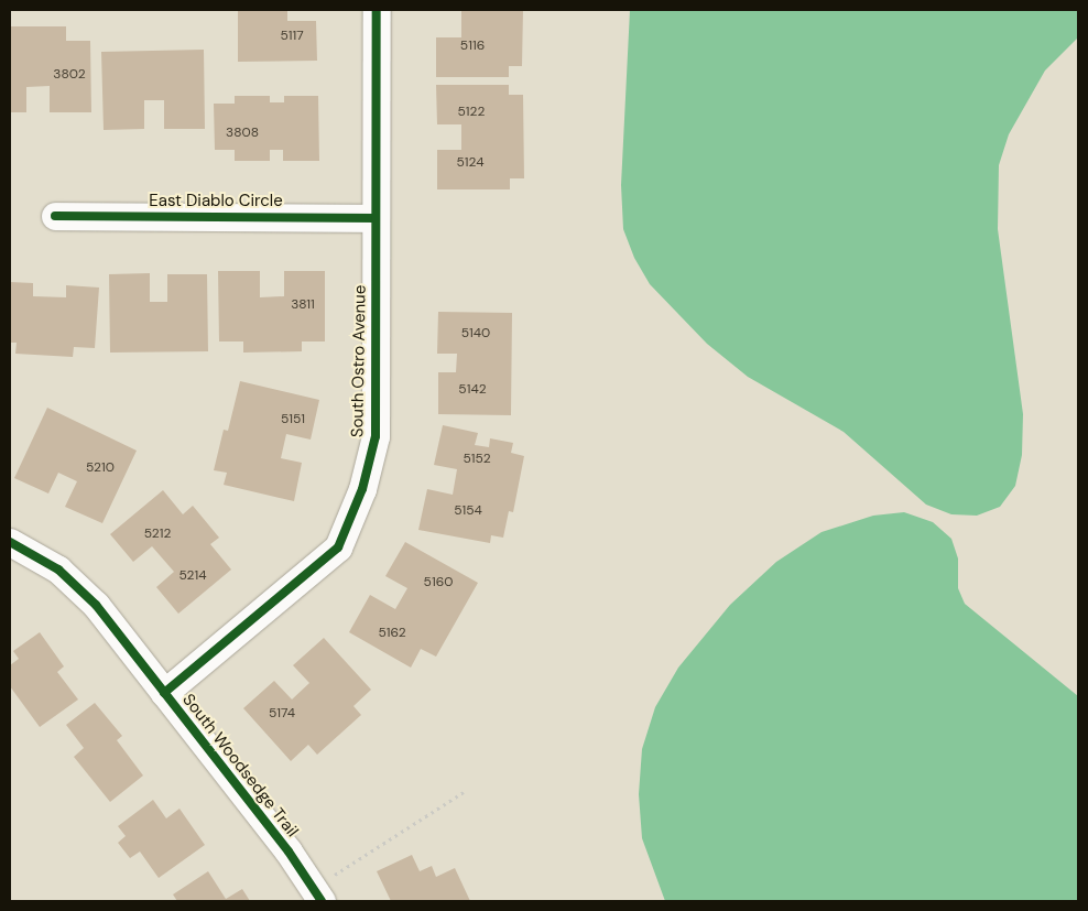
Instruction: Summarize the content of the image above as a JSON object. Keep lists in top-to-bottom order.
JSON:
{
  "streets": {
    "street": ["East Diablo Circle", "South Ostro Avenue", "South Woodsedge Trail"]
  },
  "crossings": [
    ["East Diablo Circle", "South Ostro Avenue"],
    ["South Ostro Avenue", "South Woodsedge Trail"]
  ],
  "house_numbers": [
    "5117",
    "5116",
    "3802",
    "5122",
    "3808",
    "5124",
    "3811",
    "5140",
    "5142",
    "5151",
    "5152",
    "5210",
    "5154",
    "5212",
    "5214",
    "5160",
    "5162",
    "5174"
  ]
}
